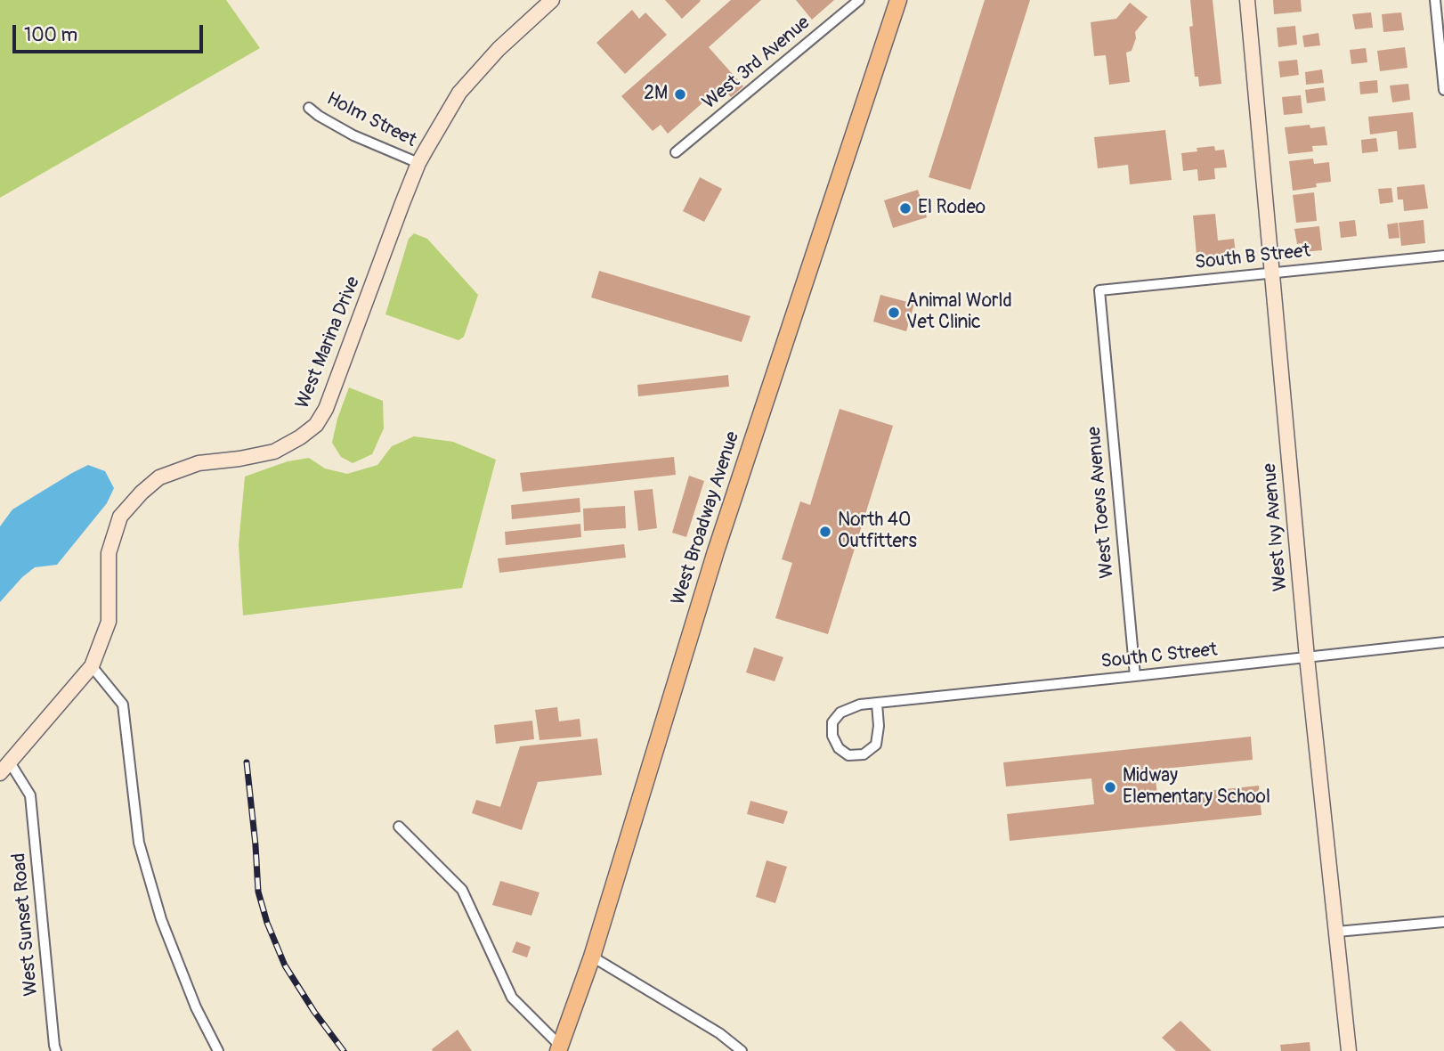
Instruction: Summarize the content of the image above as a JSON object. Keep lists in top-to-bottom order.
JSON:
{
  "streets": {
    "main road": ["West Broadway Avenue"],
    "street": [
      "West 3rd Avenue",
      "Holm Street",
      "South B Street",
      "West Marina Drive",
      "West Toevs Avenue",
      "West Ivy Avenue",
      "South C Street",
      "West Sunset Road"
    ]
  },
  "crossings": [
    ["Holm Street", "West Marina Drive"],
    ["South B Street", "West Toevs Avenue"],
    ["South B Street", "West Ivy Avenue"],
    ["West Marina Drive", "West Sunset Road"],
    ["West Toevs Avenue", "South C Street"],
    ["West Ivy Avenue", "South C Street"]
  ],
  "places": [
    "2M",
    "El Rodeo",
    "Animal World Vet Clinic",
    "North 40 Outfitters",
    "Midway Elementary School"
  ],
  "scale_bar": "100 m"
}
